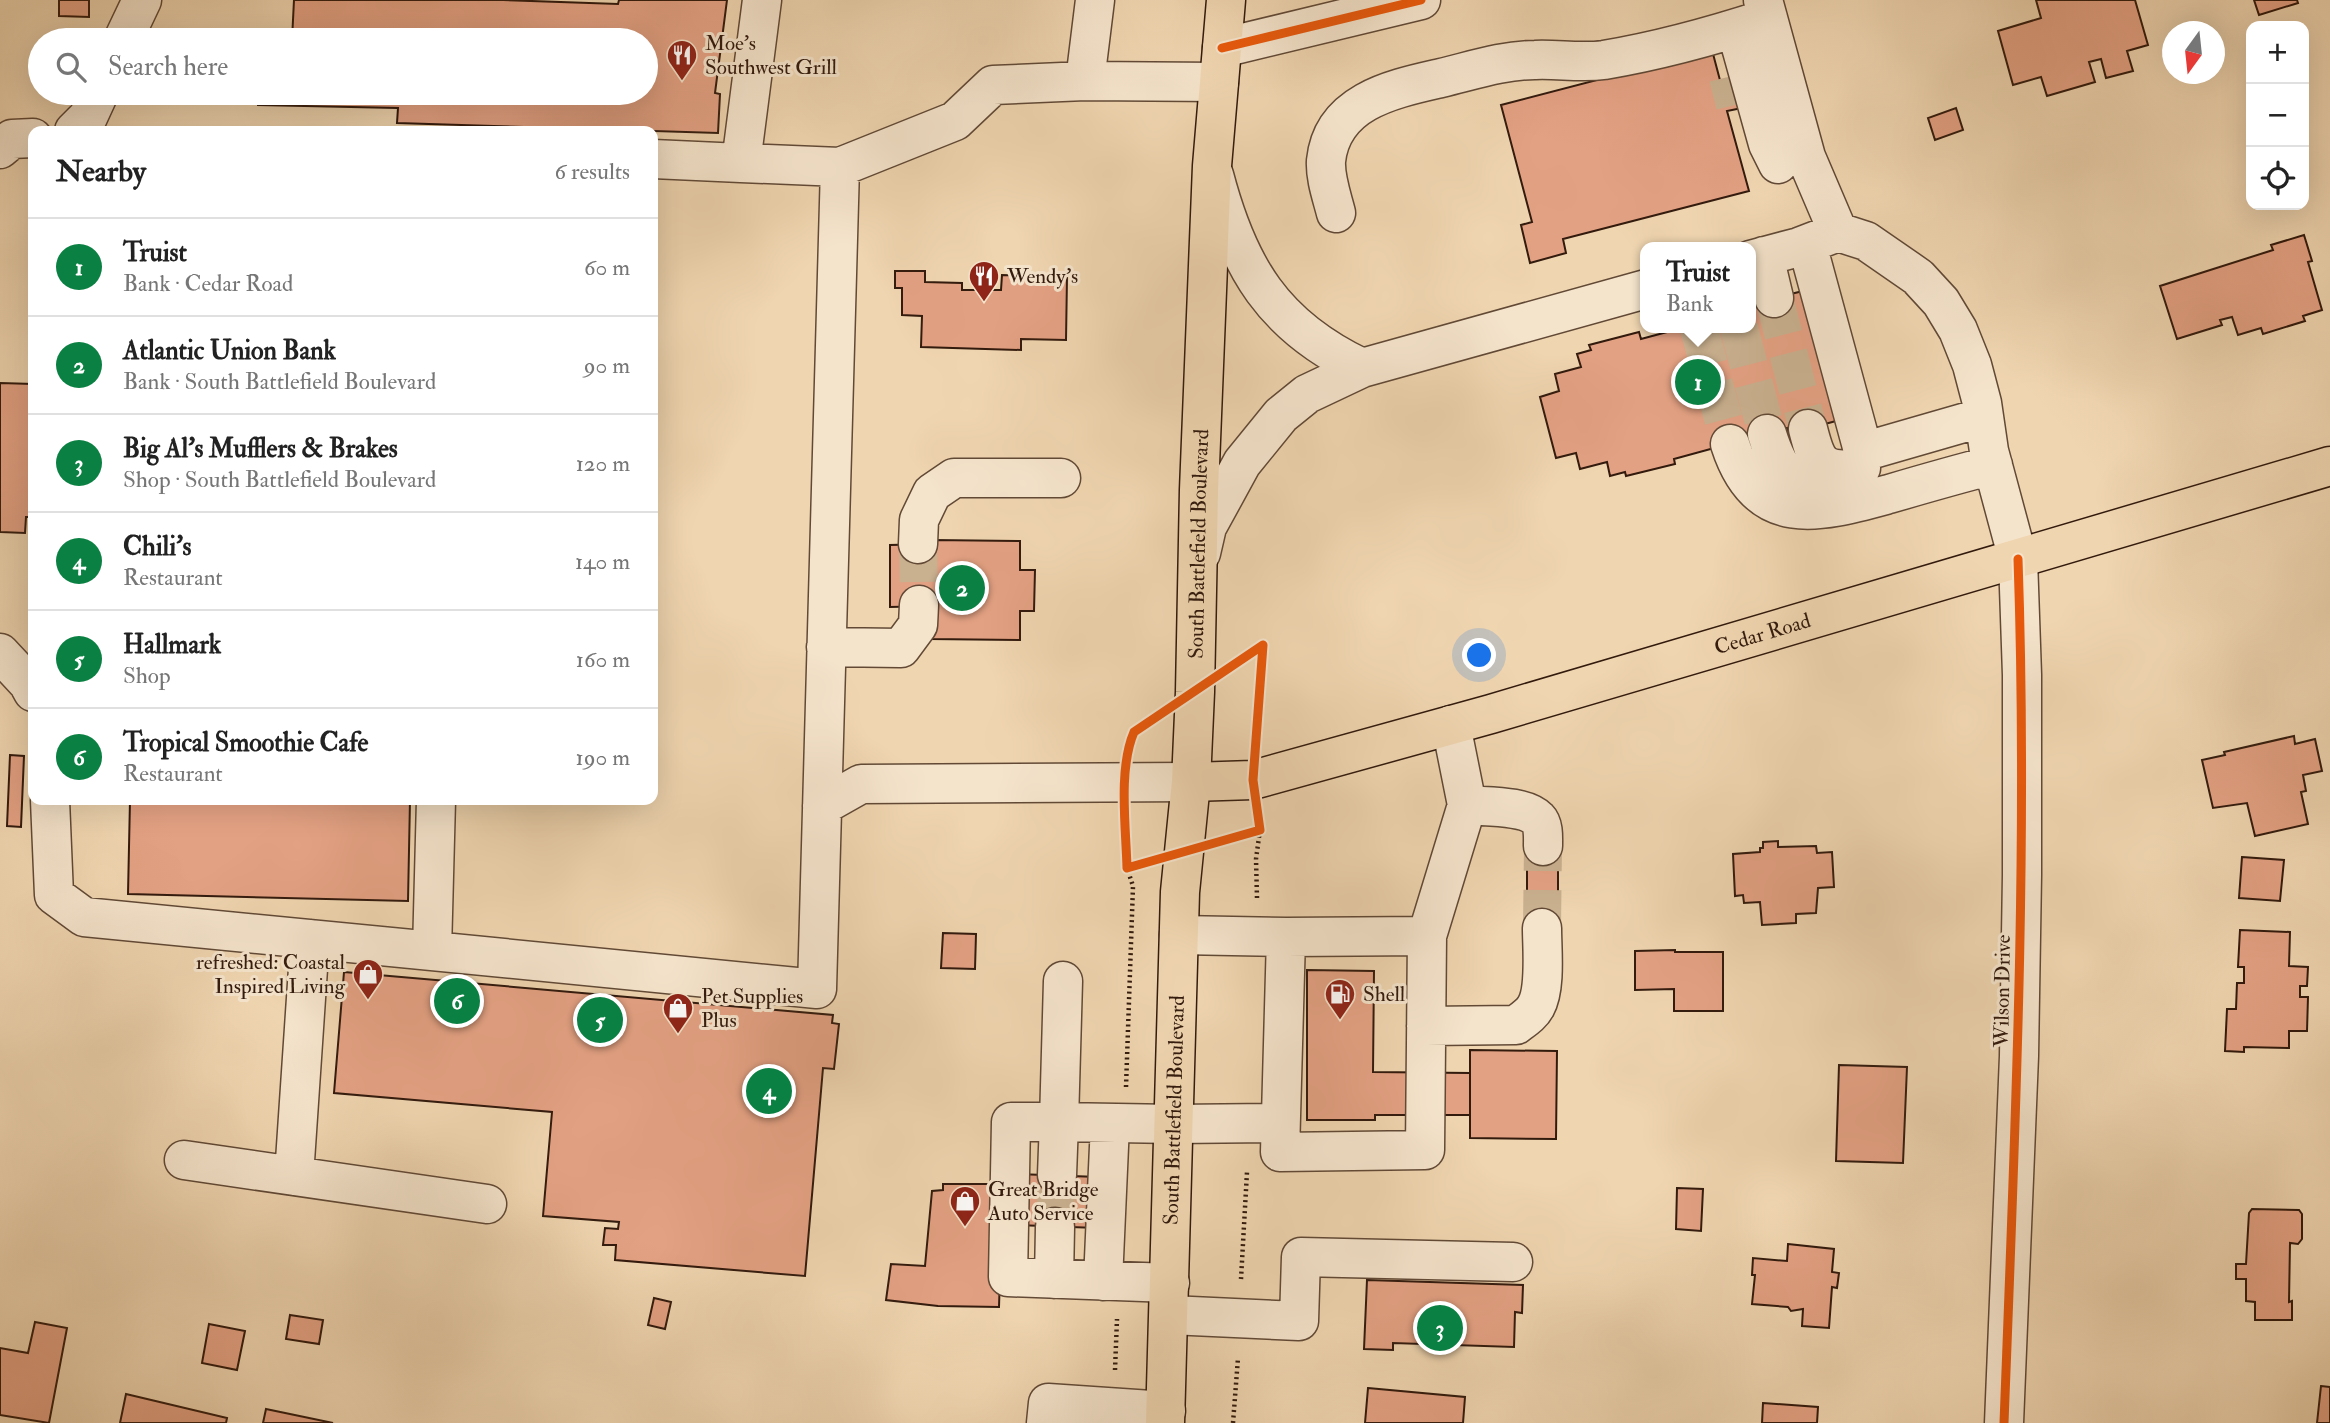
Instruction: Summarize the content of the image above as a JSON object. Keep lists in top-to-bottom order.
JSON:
{
  "streets": {
    "main road": ["South Battlefield Boulevard", "Cedar Road"],
    "street": ["Wilson Drive"]
  },
  "crossings": [
    ["South Battlefield Boulevard", "Cedar Road"],
    ["Cedar Road", "Wilson Drive"]
  ],
  "places": {
    "restaurant": ["Moe's Southwest Grill", "Wendy's"],
    "shop": ["refreshed: Coastal Inspired Living", "Pet Supplies Plus", "Great Bridge Auto Service"],
    "fuel station": ["Shell"]
  },
  "north": "bottom",
  "page": {
    "map_buttons": ["+", "−"],
    "search": "Search here",
    "heading": ["Nearby", "6 results"],
    "list": [
      {
        "mark": "1",
        "name": "Truist",
        "note": "Bank · Cedar Road",
        "value": "60 m"
      },
      {
        "mark": "2",
        "name": "Atlantic Union Bank",
        "note": "Bank · South Battlefield Boulevard",
        "value": "90 m"
      },
      {
        "mark": "3",
        "name": "Big Al's Mufflers & Brakes",
        "note": "Shop · South Battlefield Boulevard",
        "value": "120 m"
      },
      {
        "mark": "4",
        "name": "Chili's",
        "note": "Restaurant",
        "value": "140 m"
      },
      {
        "mark": "5",
        "name": "Hallmark",
        "note": "Shop",
        "value": "160 m"
      },
      {
        "mark": "6",
        "name": "Tropical Smoothie Cafe",
        "note": "Restaurant",
        "value": "190 m"
      }
    ],
    "popup": ["Truist", "Bank"],
    "pins": [
      "1",
      "2",
      "6",
      "5",
      "4",
      "3"
    ]
  }
}
